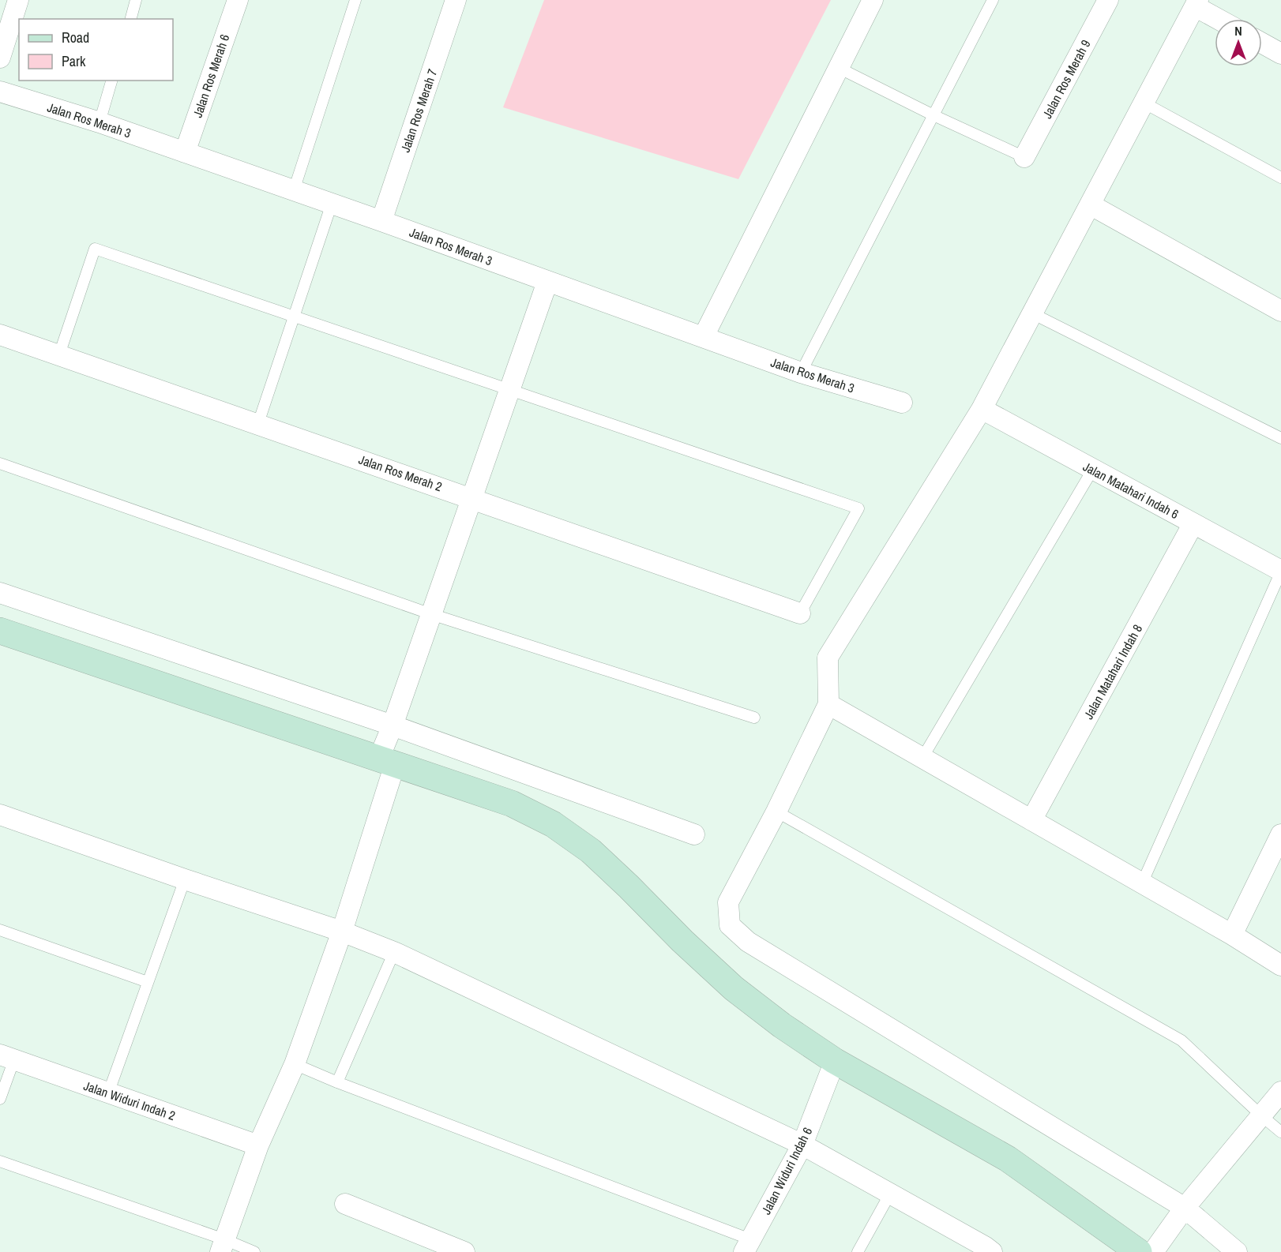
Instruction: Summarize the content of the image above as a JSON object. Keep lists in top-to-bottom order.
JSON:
{
  "streets": {
    "street": [
      "Jalan Ros Merah 6",
      "Jalan Ros Merah 9",
      "Jalan Ros Merah 7",
      "Jalan Ros Merah 3",
      "Jalan Ros Merah 2",
      "Jalan Matahari Indah 6",
      "Jalan Matahari Indah 8",
      "Jalan Widuri Indah 2",
      "Jalan Widuri Indah 6"
    ]
  },
  "crossings": [
    ["Jalan Ros Merah 6", "Jalan Ros Merah 3"],
    ["Jalan Ros Merah 7", "Jalan Ros Merah 3"],
    ["Jalan Matahari Indah 6", "Jalan Matahari Indah 8"]
  ],
  "legend": ["Road", "Park"],
  "north": "top"
}
